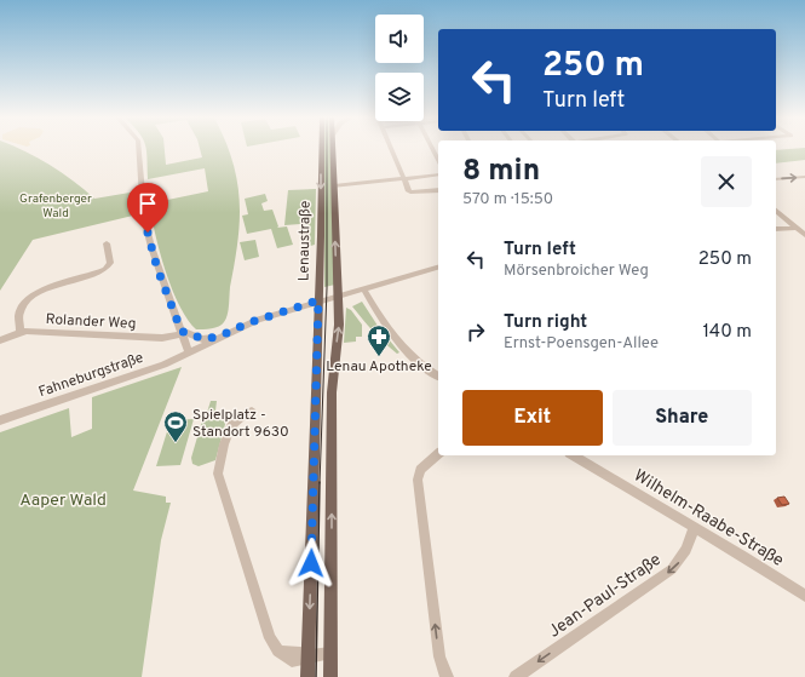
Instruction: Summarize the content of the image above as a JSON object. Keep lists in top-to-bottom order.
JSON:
{
  "streets": {
    "main road": ["Lenaustraße"],
    "street": [
      "Rolander Weg",
      "Fahneburgstraße",
      "Wilhelm-Raabe-Straße",
      "Jean-Paul-Straße"
    ]
  },
  "crossings": [
    ["Lenaustraße", "Fahneburgstraße"],
    ["Wilhelm-Raabe-Straße", "Jean-Paul-Straße"]
  ],
  "one_way": ["Jean-Paul-Straße"],
  "parks": ["Grafenberger Wald", "Aaper Wald"],
  "places": {
    "pharmacy": ["Lenau Apotheke"],
    "sports": ["Spielplatz - Standort 9630"]
  },
  "page": {
    "turn": ["250 m", "Turn left"],
    "heading": ["8 min", "570 m · 15:50"],
    "list": [
      {
        "name": "Turn left",
        "note": "Mörsenbroicher Weg",
        "value": "250 m"
      },
      {
        "name": "Turn right",
        "note": "Ernst-Poensgen-Allee",
        "value": "140 m"
      }
    ],
    "buttons": ["Exit", "Share"]
  }
}
